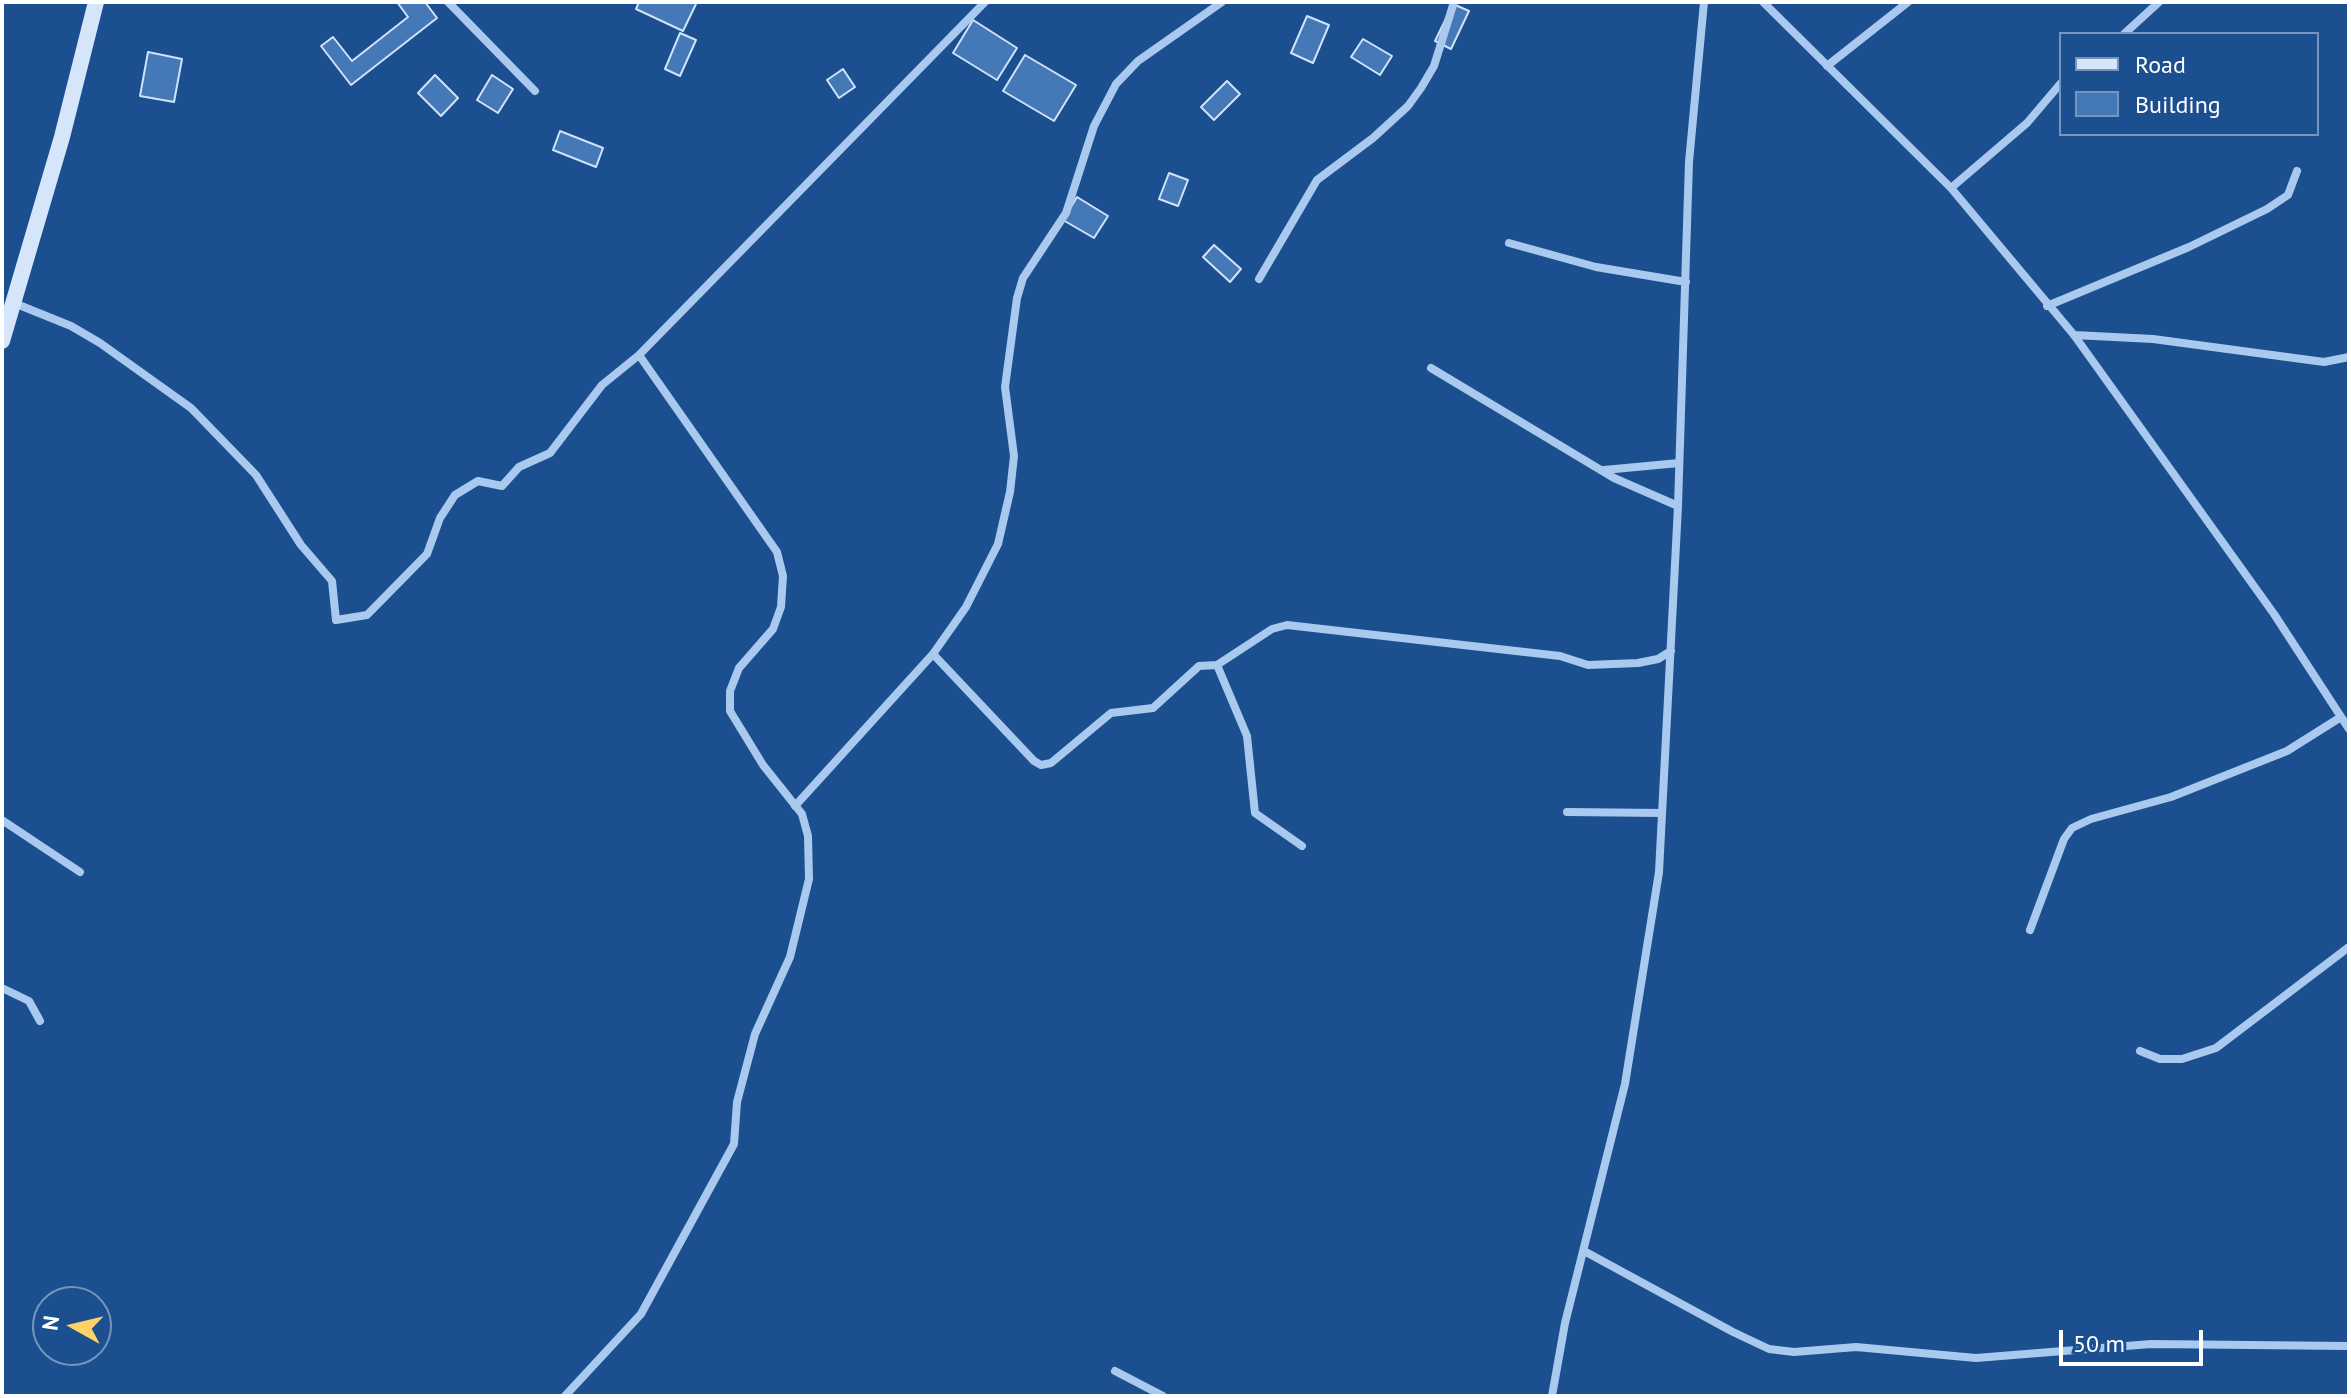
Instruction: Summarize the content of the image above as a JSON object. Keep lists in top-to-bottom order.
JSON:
{
  "legend": ["Road", "Building"],
  "scale_bar": "50 m",
  "north": "left"
}
